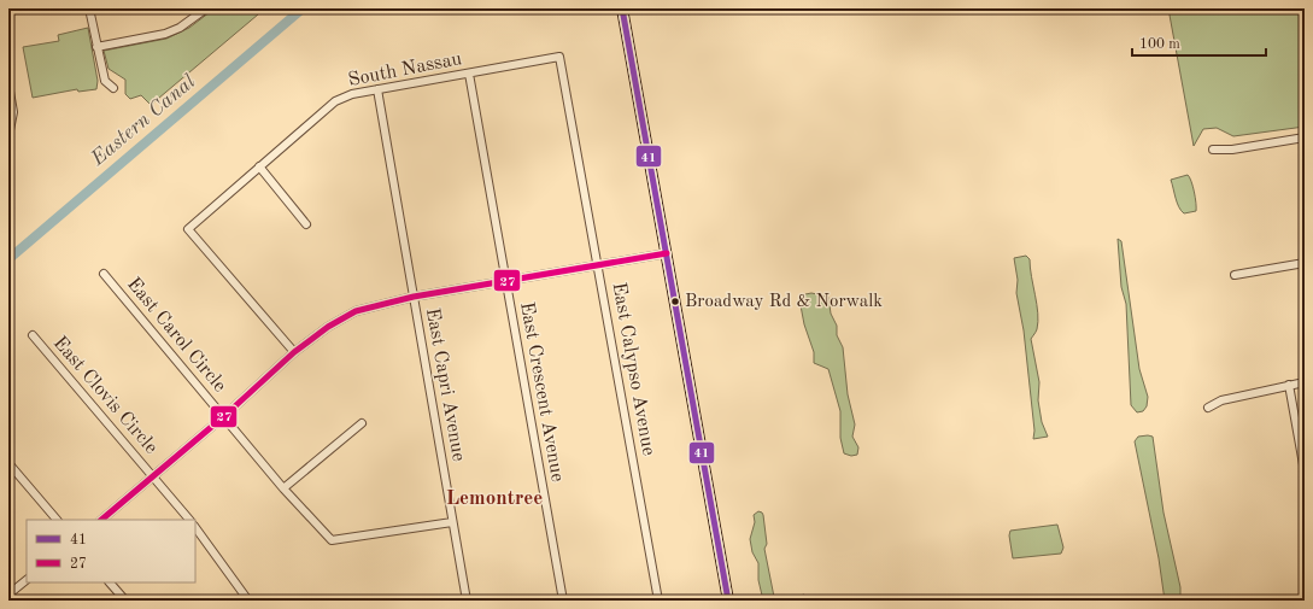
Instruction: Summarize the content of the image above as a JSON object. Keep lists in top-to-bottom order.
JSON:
{
  "streets": {
    "street": [
      "South Nassau",
      "East Carol Circle",
      "East Calypso Avenue",
      "East Capri Avenue",
      "East Crescent Avenue",
      "East Clovis Circle"
    ]
  },
  "crossings": [
    ["South Nassau", "East Calypso Avenue"],
    ["South Nassau", "East Capri Avenue"],
    ["South Nassau", "East Crescent Avenue"],
    ["East Carol Circle", "East Capri Avenue"]
  ],
  "districts": ["Lemontree"],
  "water": ["Eastern Canal"],
  "places": ["Broadway Rd & Norwalk"],
  "lines": ["transit line 41", "transit line 27"],
  "legend": ["41", "27"],
  "scale_bar": "100 m"
}
